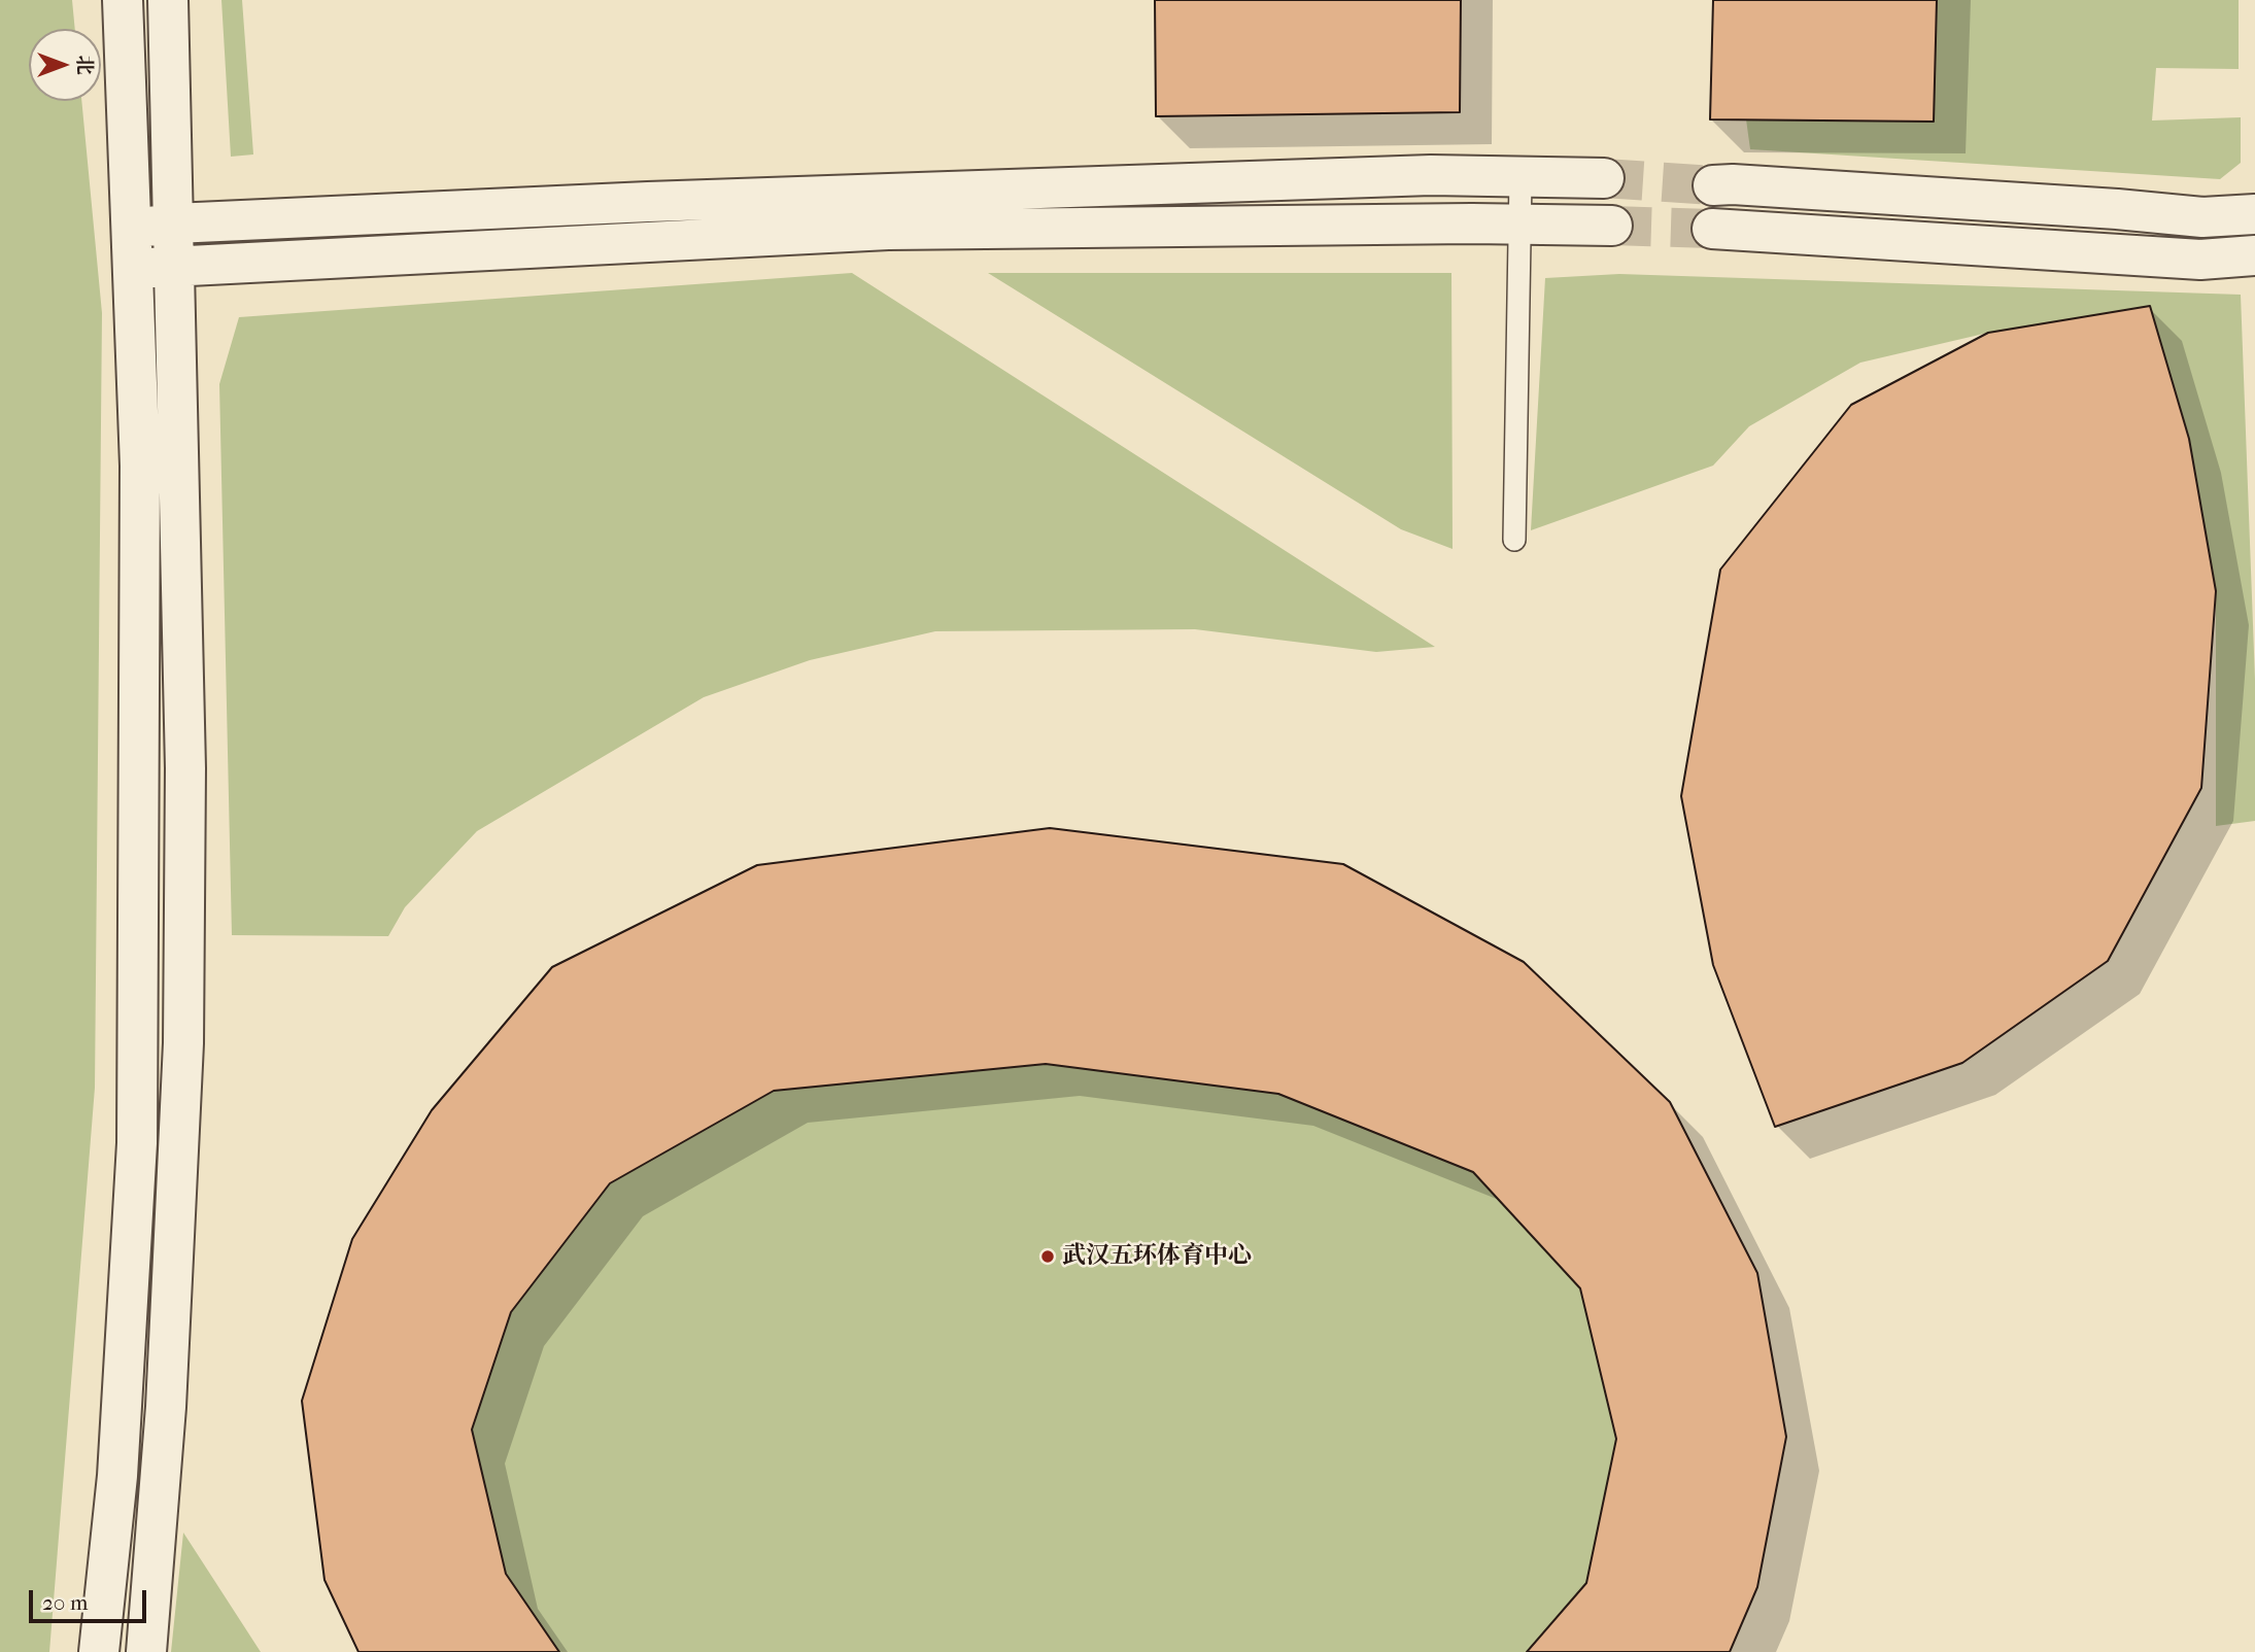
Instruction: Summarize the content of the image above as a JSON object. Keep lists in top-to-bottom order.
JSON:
{
  "places": ["武汉五环体育中心"],
  "scale_bar": "20 m",
  "north": "right"
}
